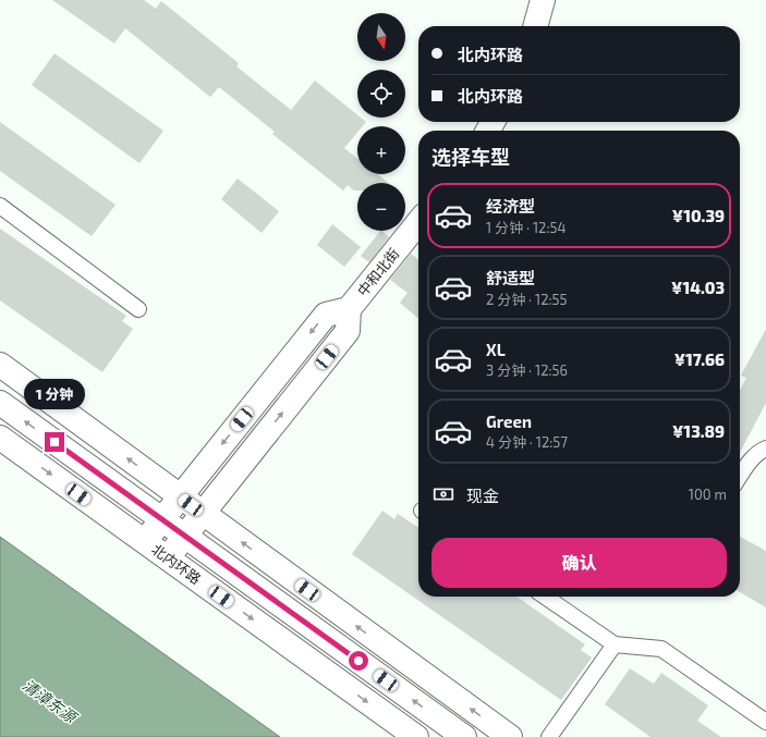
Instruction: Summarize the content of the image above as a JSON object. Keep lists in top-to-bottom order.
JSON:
{
  "streets": {
    "street": ["中和北街", "北内环路"]
  },
  "water": ["清漳东源"],
  "north": "bottom",
  "page": {
    "map_buttons": ["+", "−"],
    "banner": ["北内环路", "北内环路"],
    "heading": "选择车型",
    "list": [
      {
        "name": "经济型",
        "note": "1 分钟 · 12:54",
        "value": "¥10.39"
      },
      {
        "name": "舒适型",
        "note": "2 分钟 · 12:55",
        "value": "¥14.03"
      },
      {
        "name": "XL",
        "note": "3 分钟 · 12:56",
        "value": "¥17.66"
      },
      {
        "name": "Green",
        "note": "4 分钟 · 12:57",
        "value": "¥13.89"
      }
    ],
    "bubble": "1 分钟",
    "pay": ["现金", "100 m"],
    "buttons": "确认"
  }
}
